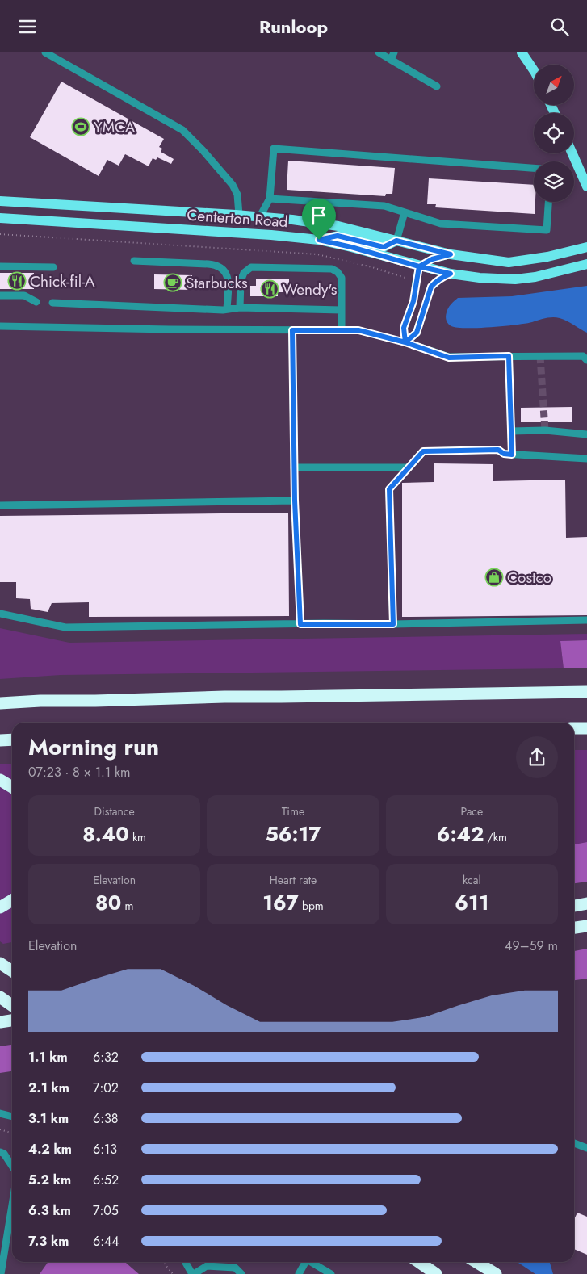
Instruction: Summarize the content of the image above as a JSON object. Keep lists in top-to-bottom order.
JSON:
{
  "streets": {
    "main road": ["Centerton Road"]
  },
  "places": {
    "sports": ["YMCA"],
    "restaurant": ["Chick-fil-A", "Wendy's"],
    "cafe": ["Starbucks"],
    "shop": ["Costco"]
  },
  "north": "top right",
  "page": {
    "header": "Runloop",
    "heading": ["Morning run", "07:23 · 8 × 1.1 km"],
    "stats": [
      ["Distance", "8.40 km"],
      ["Time", "56:17"],
      ["Pace", "6:42 /km"],
      ["Elevation", "80 m"],
      ["Heart rate", "167 bpm"],
      ["kcal", "611"]
    ],
    "chart": ["Elevation", "49–59 m"],
    "list": [
      {
        "name": "1.1 km",
        "note": "6:32"
      },
      {
        "name": "2.1 km",
        "note": "7:02"
      },
      {
        "name": "3.1 km",
        "note": "6:38"
      },
      {
        "name": "4.2 km",
        "note": "6:13"
      },
      {
        "name": "5.2 km",
        "note": "6:52"
      },
      {
        "name": "6.3 km",
        "note": "7:05"
      },
      {
        "name": "7.3 km",
        "note": "6:44"
      }
    ]
  }
}
